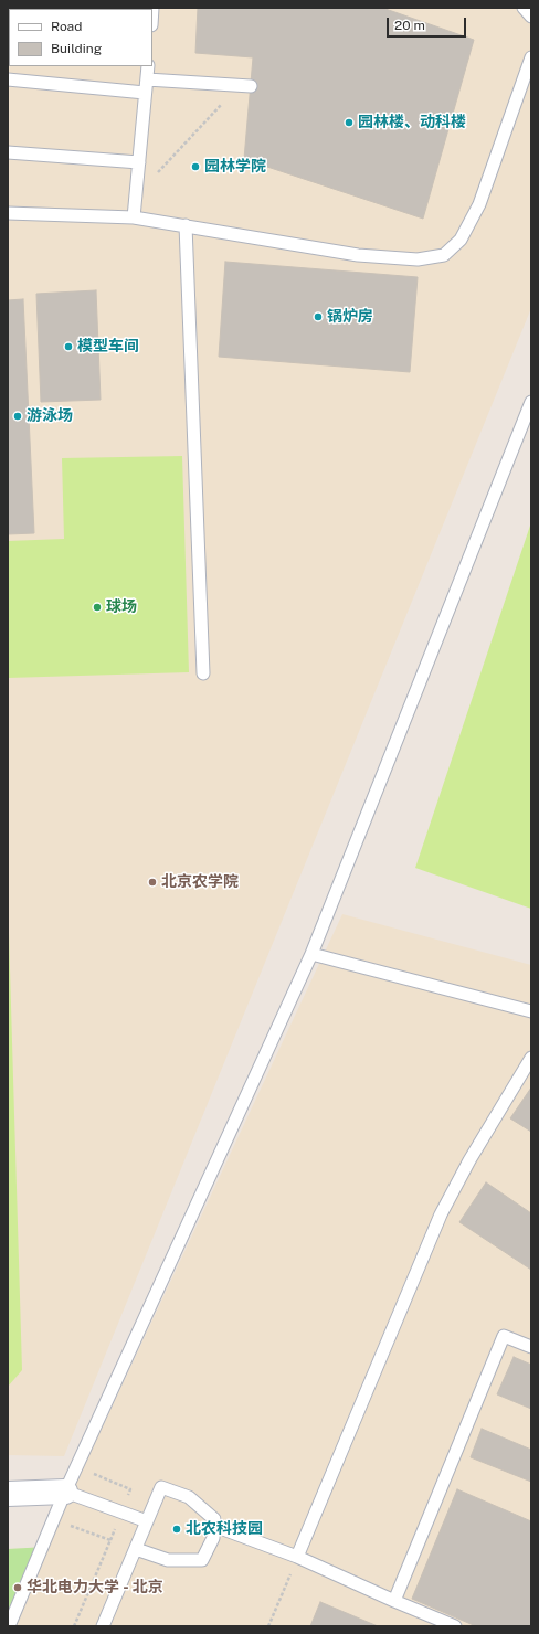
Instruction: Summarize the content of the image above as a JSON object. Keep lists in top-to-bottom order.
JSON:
{
  "places": [
    "园林楼、动科楼",
    "园林学院",
    "锅炉房",
    "模型车间",
    "游泳场",
    "球场",
    "北京农学院",
    "北农科技园",
    "华北电力大学 - 北京"
  ],
  "legend": ["Road", "Building"],
  "scale_bar": "20 m"
}
